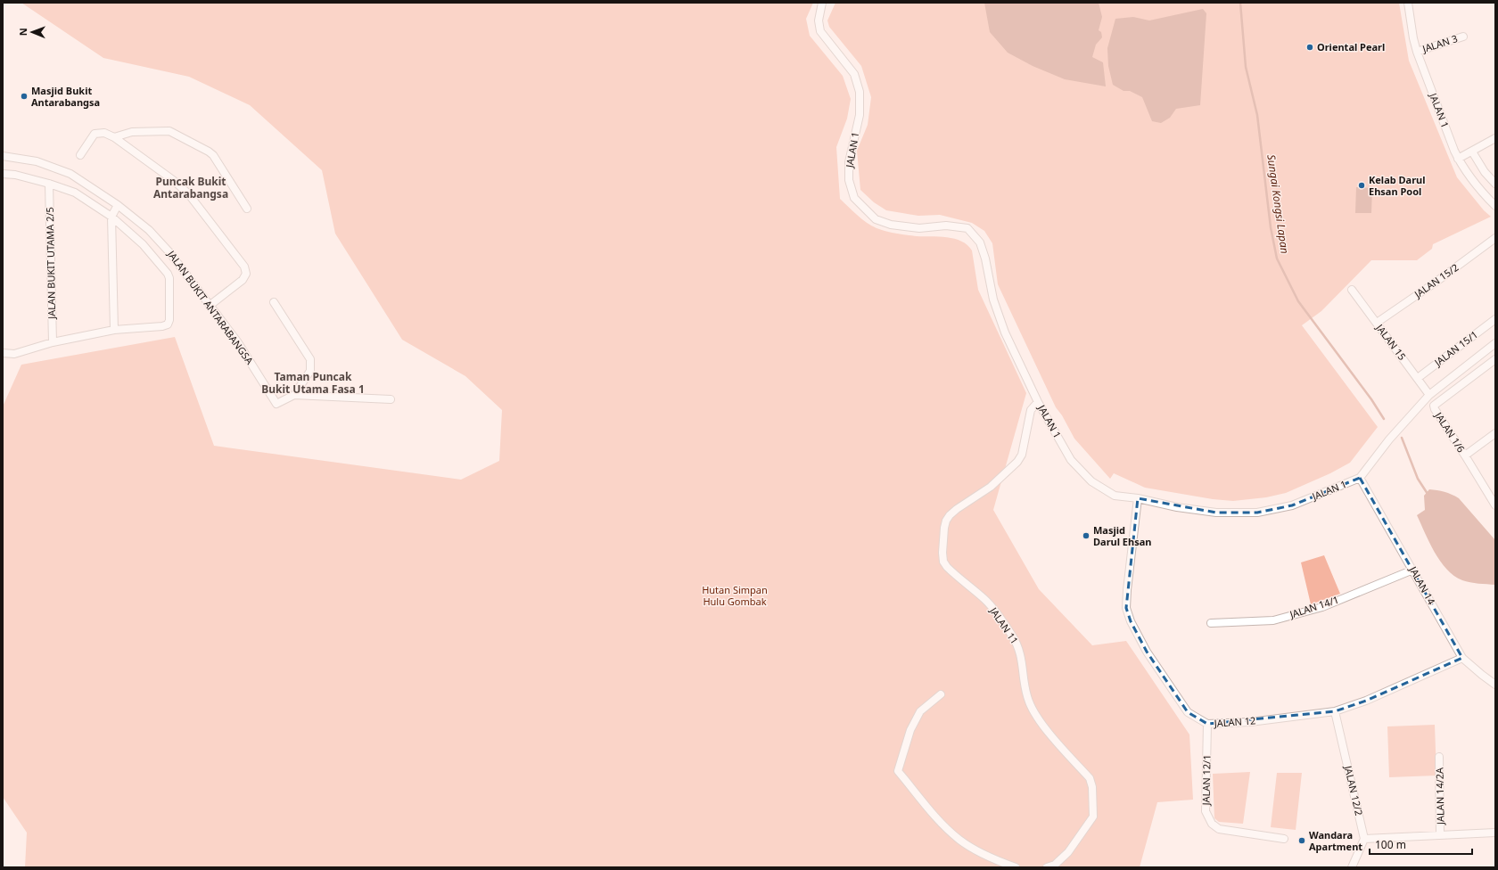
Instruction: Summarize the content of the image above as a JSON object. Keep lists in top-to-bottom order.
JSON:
{
  "streets": {
    "street": [
      "JALAN 3",
      "JALAN 1",
      "JALAN BUKIT UTAMA 2/5",
      "JALAN 15/2",
      "JALAN BUKIT ANTARABANGSA",
      "JALAN 15",
      "JALAN 15/1",
      "JALAN 1/6",
      "JALAN 14",
      "JALAN 14/1",
      "JALAN 11",
      "JALAN 12",
      "JALAN 12/1",
      "JALAN 12/2",
      "JALAN 14/2A"
    ]
  },
  "crossings": [
    ["JALAN 3", "JALAN 1"],
    ["JALAN 1", "JALAN 14"],
    ["JALAN 1", "JALAN 11"],
    ["JALAN 1", "JALAN 12"],
    ["JALAN 15/2", "JALAN 15"],
    ["JALAN 15", "JALAN 15/1"],
    ["JALAN 14", "JALAN 14/1"],
    ["JALAN 14", "JALAN 12"],
    ["JALAN 12", "JALAN 12/1"],
    ["JALAN 12", "JALAN 12/2"]
  ],
  "districts": ["Puncak Bukit Antarabangsa", "Taman Puncak Bukit Utama Fasa 1"],
  "water": ["Sungai Kongsi Lapan"],
  "parks": ["Hutan Simpan Hulu Gombak"],
  "places": [
    "Oriental Pearl",
    "Masjid Bukit Antarabangsa",
    "Kelab Darul Ehsan Pool",
    "Masjid Darul Ehsan",
    "Wandara Apartment"
  ],
  "scale_bar": "100 m",
  "north": "left"
}
